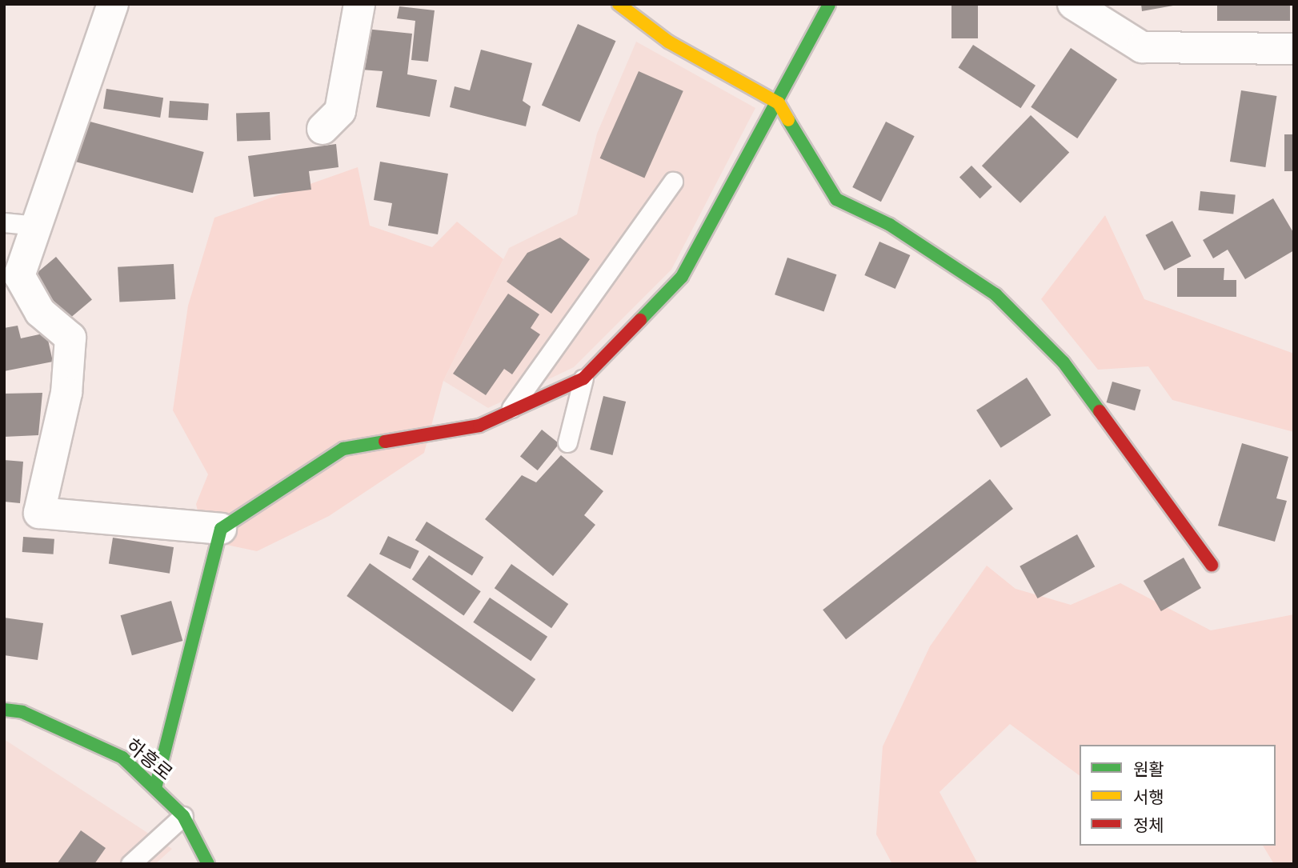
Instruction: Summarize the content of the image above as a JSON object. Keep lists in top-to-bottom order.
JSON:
{
  "streets": {
    "street": ["하흥로"]
  },
  "legend": ["원활", "서행", "정체"]
}
